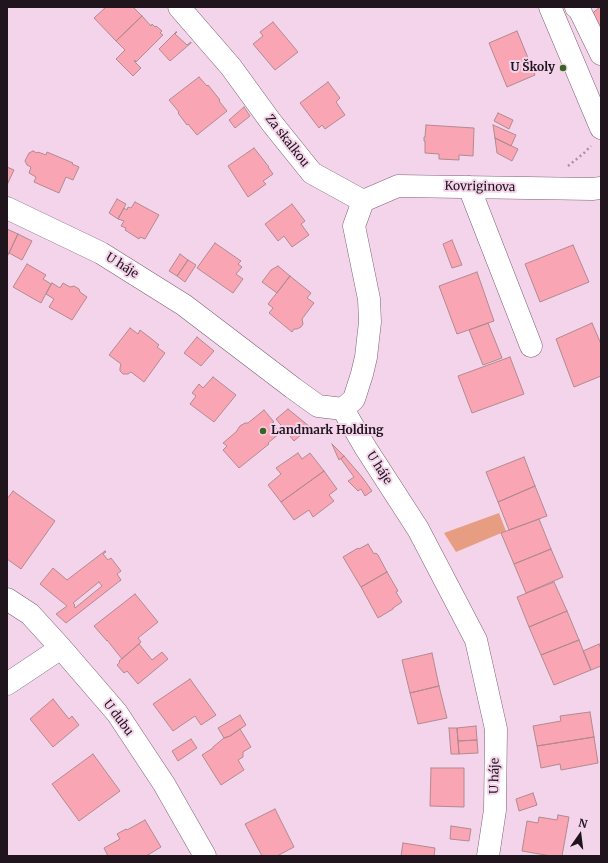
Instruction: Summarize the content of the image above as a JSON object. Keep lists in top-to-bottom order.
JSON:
{
  "streets": {
    "street": [
      "Za skalkou",
      "Kovriginova",
      "U háje",
      "U dubu"
    ]
  },
  "crossings": [
    ["Za skalkou", "Kovriginova"]
  ],
  "places": ["U Školy", "Landmark Holding"],
  "north": "top"
}
